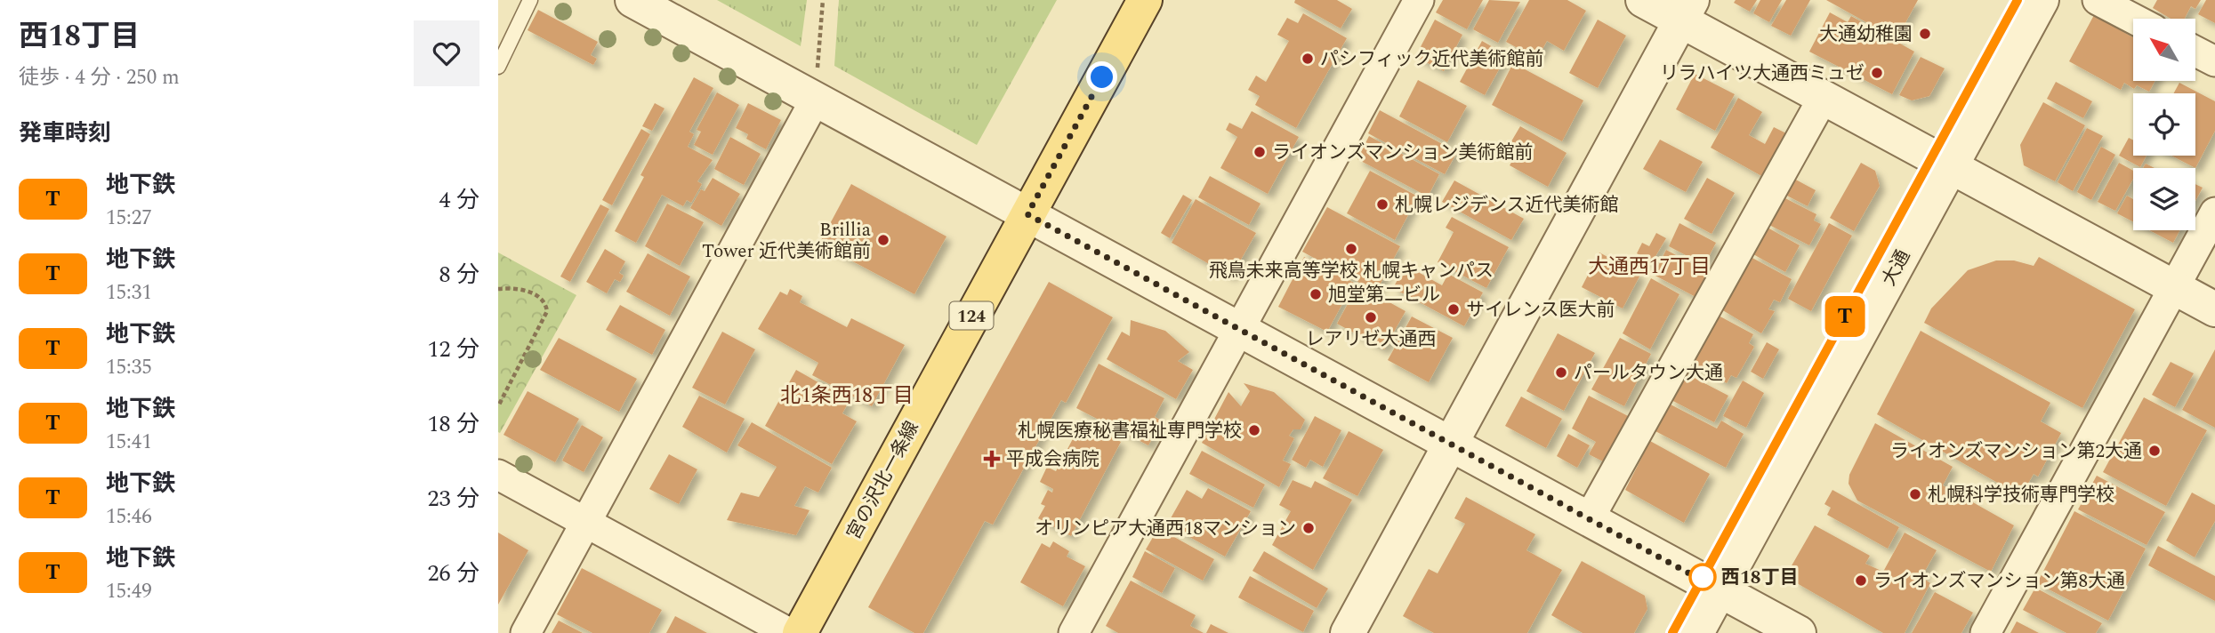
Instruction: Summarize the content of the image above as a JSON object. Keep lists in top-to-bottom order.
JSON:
{
  "streets": {
    "main road": ["124", "宮の沢北一条線"],
    "street": ["大通"]
  },
  "districts": ["大通西17丁目", "北1条西18丁目"],
  "places": {
    "other": [
      "大通幼稚園",
      "パシフィック近代美術館前",
      "リラハイツ大通西ミュゼ",
      "ライオンズマンション美術館前",
      "札幌レジデンス近代美術館",
      "Brillia Tower 近代美術館前",
      "飛鳥未来高等学校 札幌キャンパス",
      "旭堂第二ビル",
      "サイレンス医大前",
      "レアリゼ大通西",
      "パールタウン大通",
      "札幌医療秘書福祉専門学校",
      "ライオンズマンション第2大通",
      "札幌科学技術専門学校",
      "オリンピア大通西18マンション",
      "西18丁目",
      "ライオンズマンション第8大通"
    ],
    "health": ["平成会病院"]
  },
  "lines": ["metro line T"],
  "north": "top left",
  "page": {
    "heading": [
      ["西18丁目", "徒歩 · 4 分 · 250 m"],
      "発車時刻"
    ],
    "on_map": "T",
    "list": [
      {
        "mark": "T",
        "name": "地下鉄",
        "note": "15:27",
        "value": "4 分"
      },
      {
        "mark": "T",
        "name": "地下鉄",
        "note": "15:31",
        "value": "8 分"
      },
      {
        "mark": "T",
        "name": "地下鉄",
        "note": "15:35",
        "value": "12 分"
      },
      {
        "mark": "T",
        "name": "地下鉄",
        "note": "15:41",
        "value": "18 分"
      },
      {
        "mark": "T",
        "name": "地下鉄",
        "note": "15:46",
        "value": "23 分"
      },
      {
        "mark": "T",
        "name": "地下鉄",
        "note": "15:49",
        "value": "26 分"
      }
    ]
  }
}
